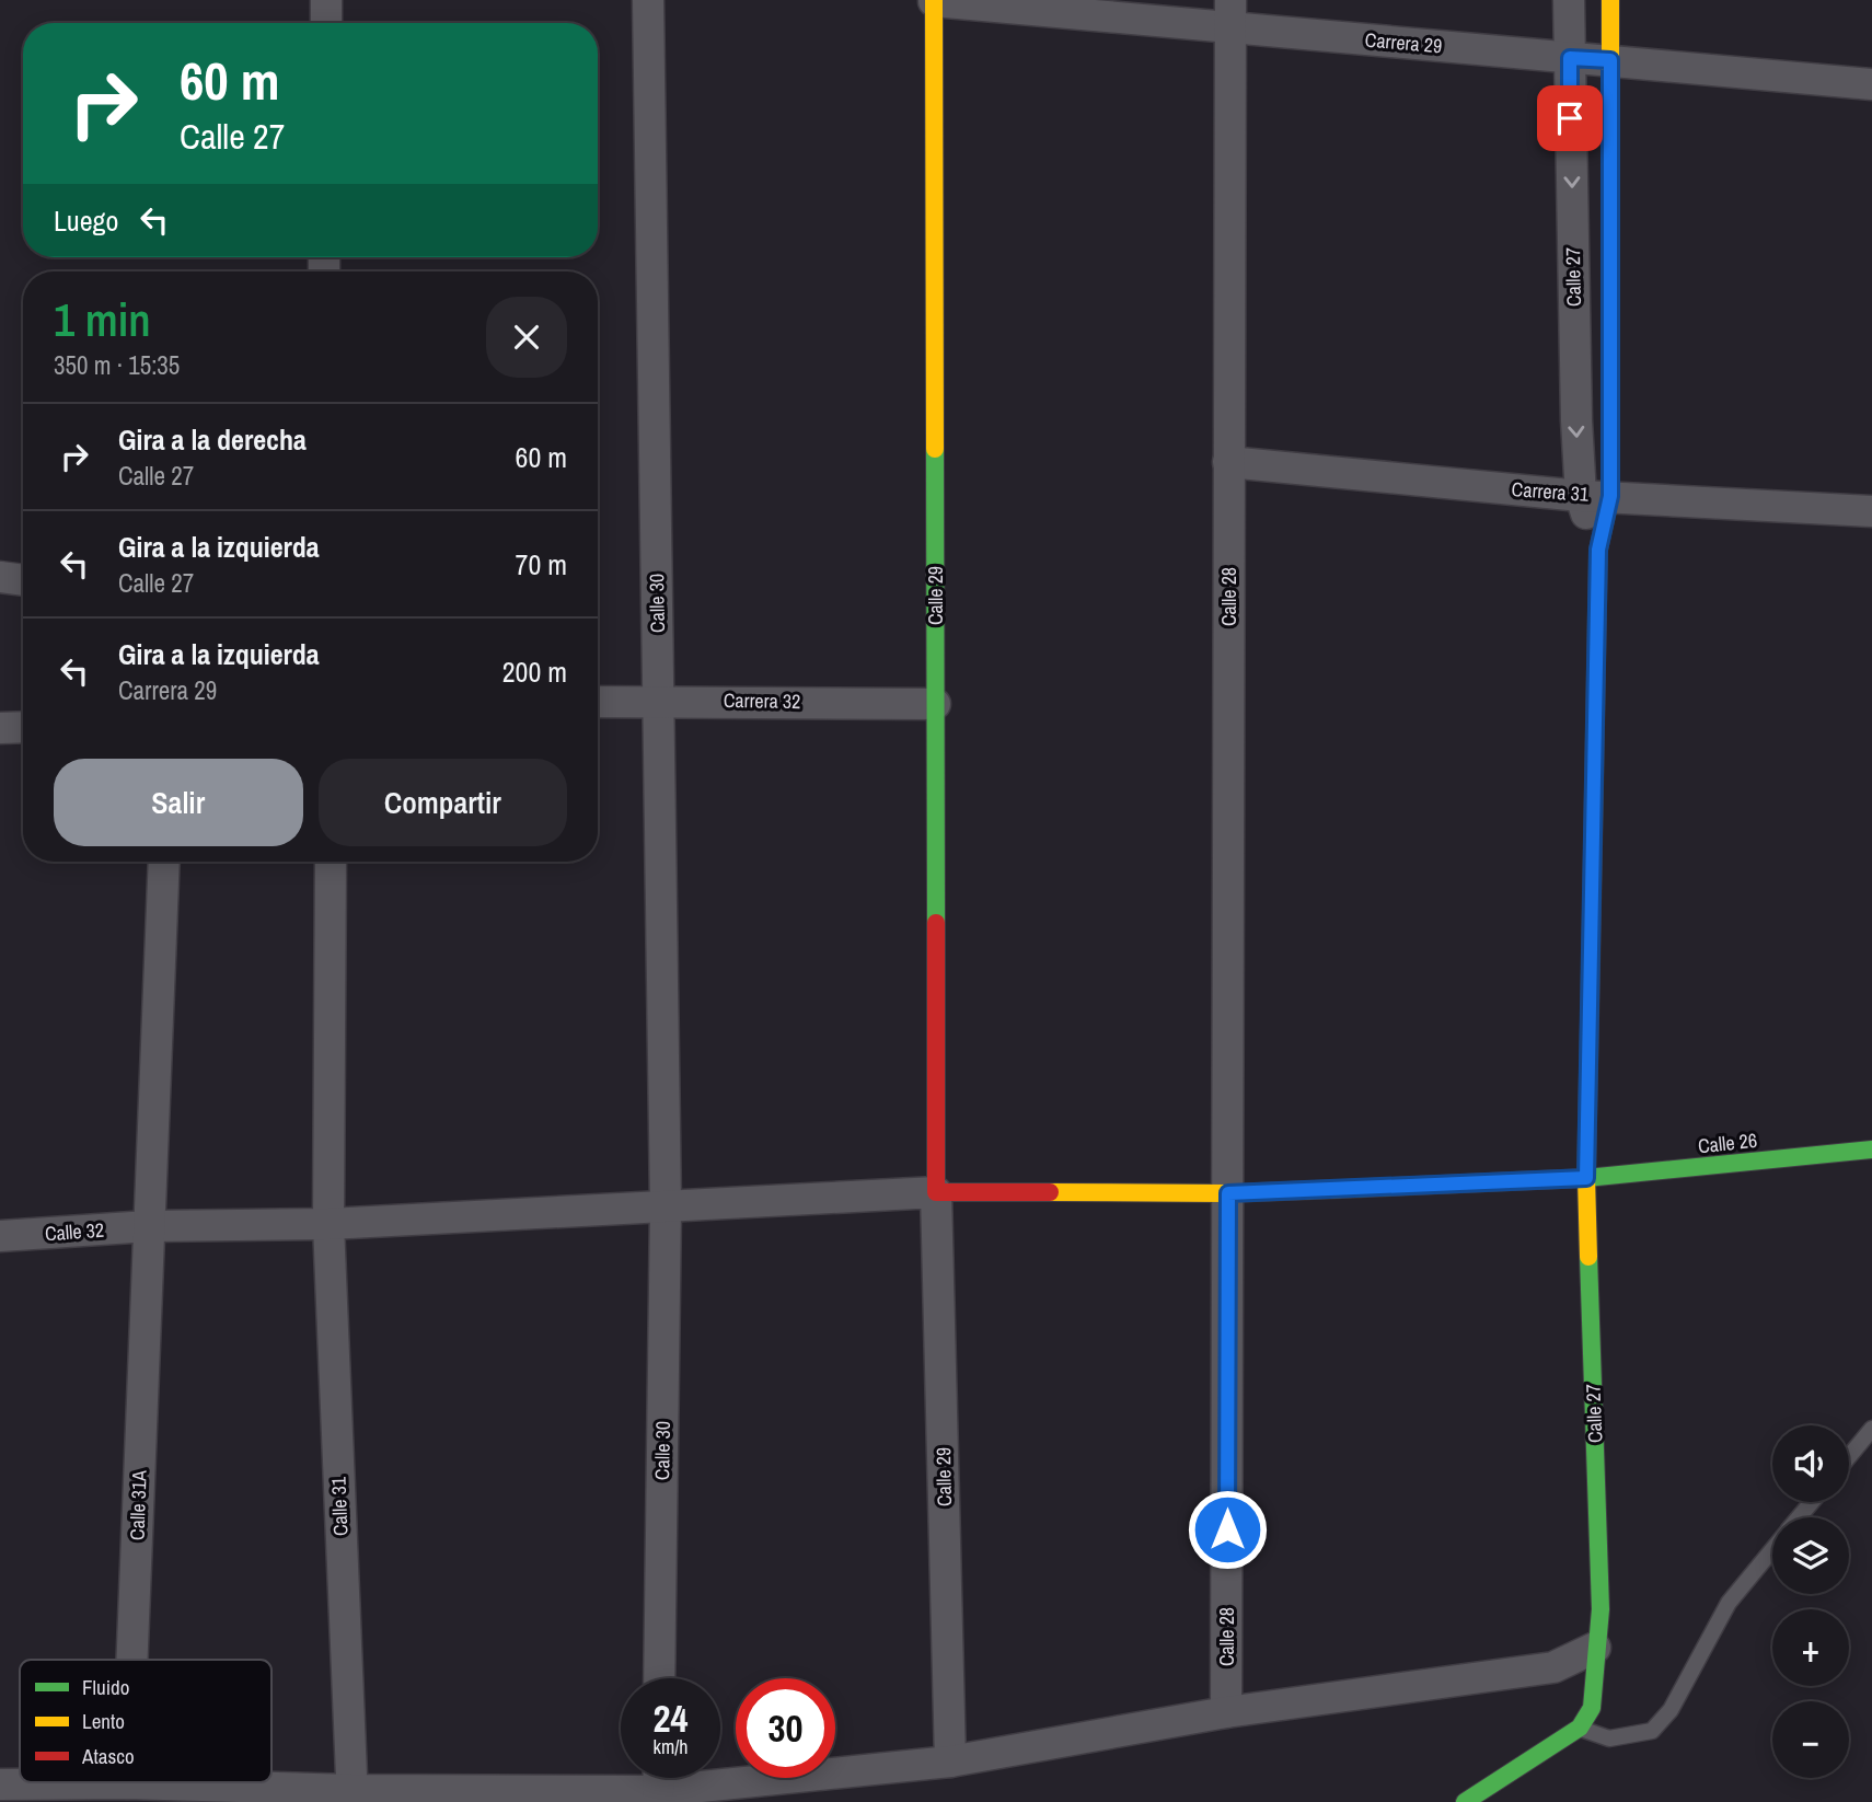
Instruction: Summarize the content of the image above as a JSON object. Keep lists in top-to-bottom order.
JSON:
{
  "streets": {
    "street": [
      "Carrera 29",
      "Calle 27",
      "Carrera 31",
      "Calle 29",
      "Calle 28",
      "Calle 30",
      "Carrera 32",
      "Calle 26",
      "Calle 32",
      "Calle 31A",
      "Calle 31"
    ]
  },
  "crossings": [
    ["Carrera 29", "Calle 27"],
    ["Carrera 29", "Calle 29"],
    ["Carrera 29", "Calle 28"],
    ["Calle 27", "Carrera 31"],
    ["Calle 27", "Calle 26"],
    ["Carrera 31", "Calle 28"],
    ["Calle 29", "Carrera 32"],
    ["Calle 30", "Carrera 32"],
    ["Calle 32", "Calle 31A"]
  ],
  "legend": ["Fluido", "Lento", "Atasco"],
  "page": {
    "turn": ["60 m", "Calle 27"],
    "then": "Luego",
    "heading": ["1 min", "350 m · 15:35"],
    "list": [
      {
        "name": "Gira a la derecha",
        "note": "Calle 27",
        "value": "60 m"
      },
      {
        "name": "Gira a la izquierda",
        "note": "Calle 27",
        "value": "70 m"
      },
      {
        "name": "Gira a la izquierda",
        "note": "Carrera 29",
        "value": "200 m"
      }
    ],
    "buttons": ["Salir", "Compartir"],
    "map_buttons": ["+", "−"],
    "speed": "24 km/h",
    "limit": "30"
  }
}
